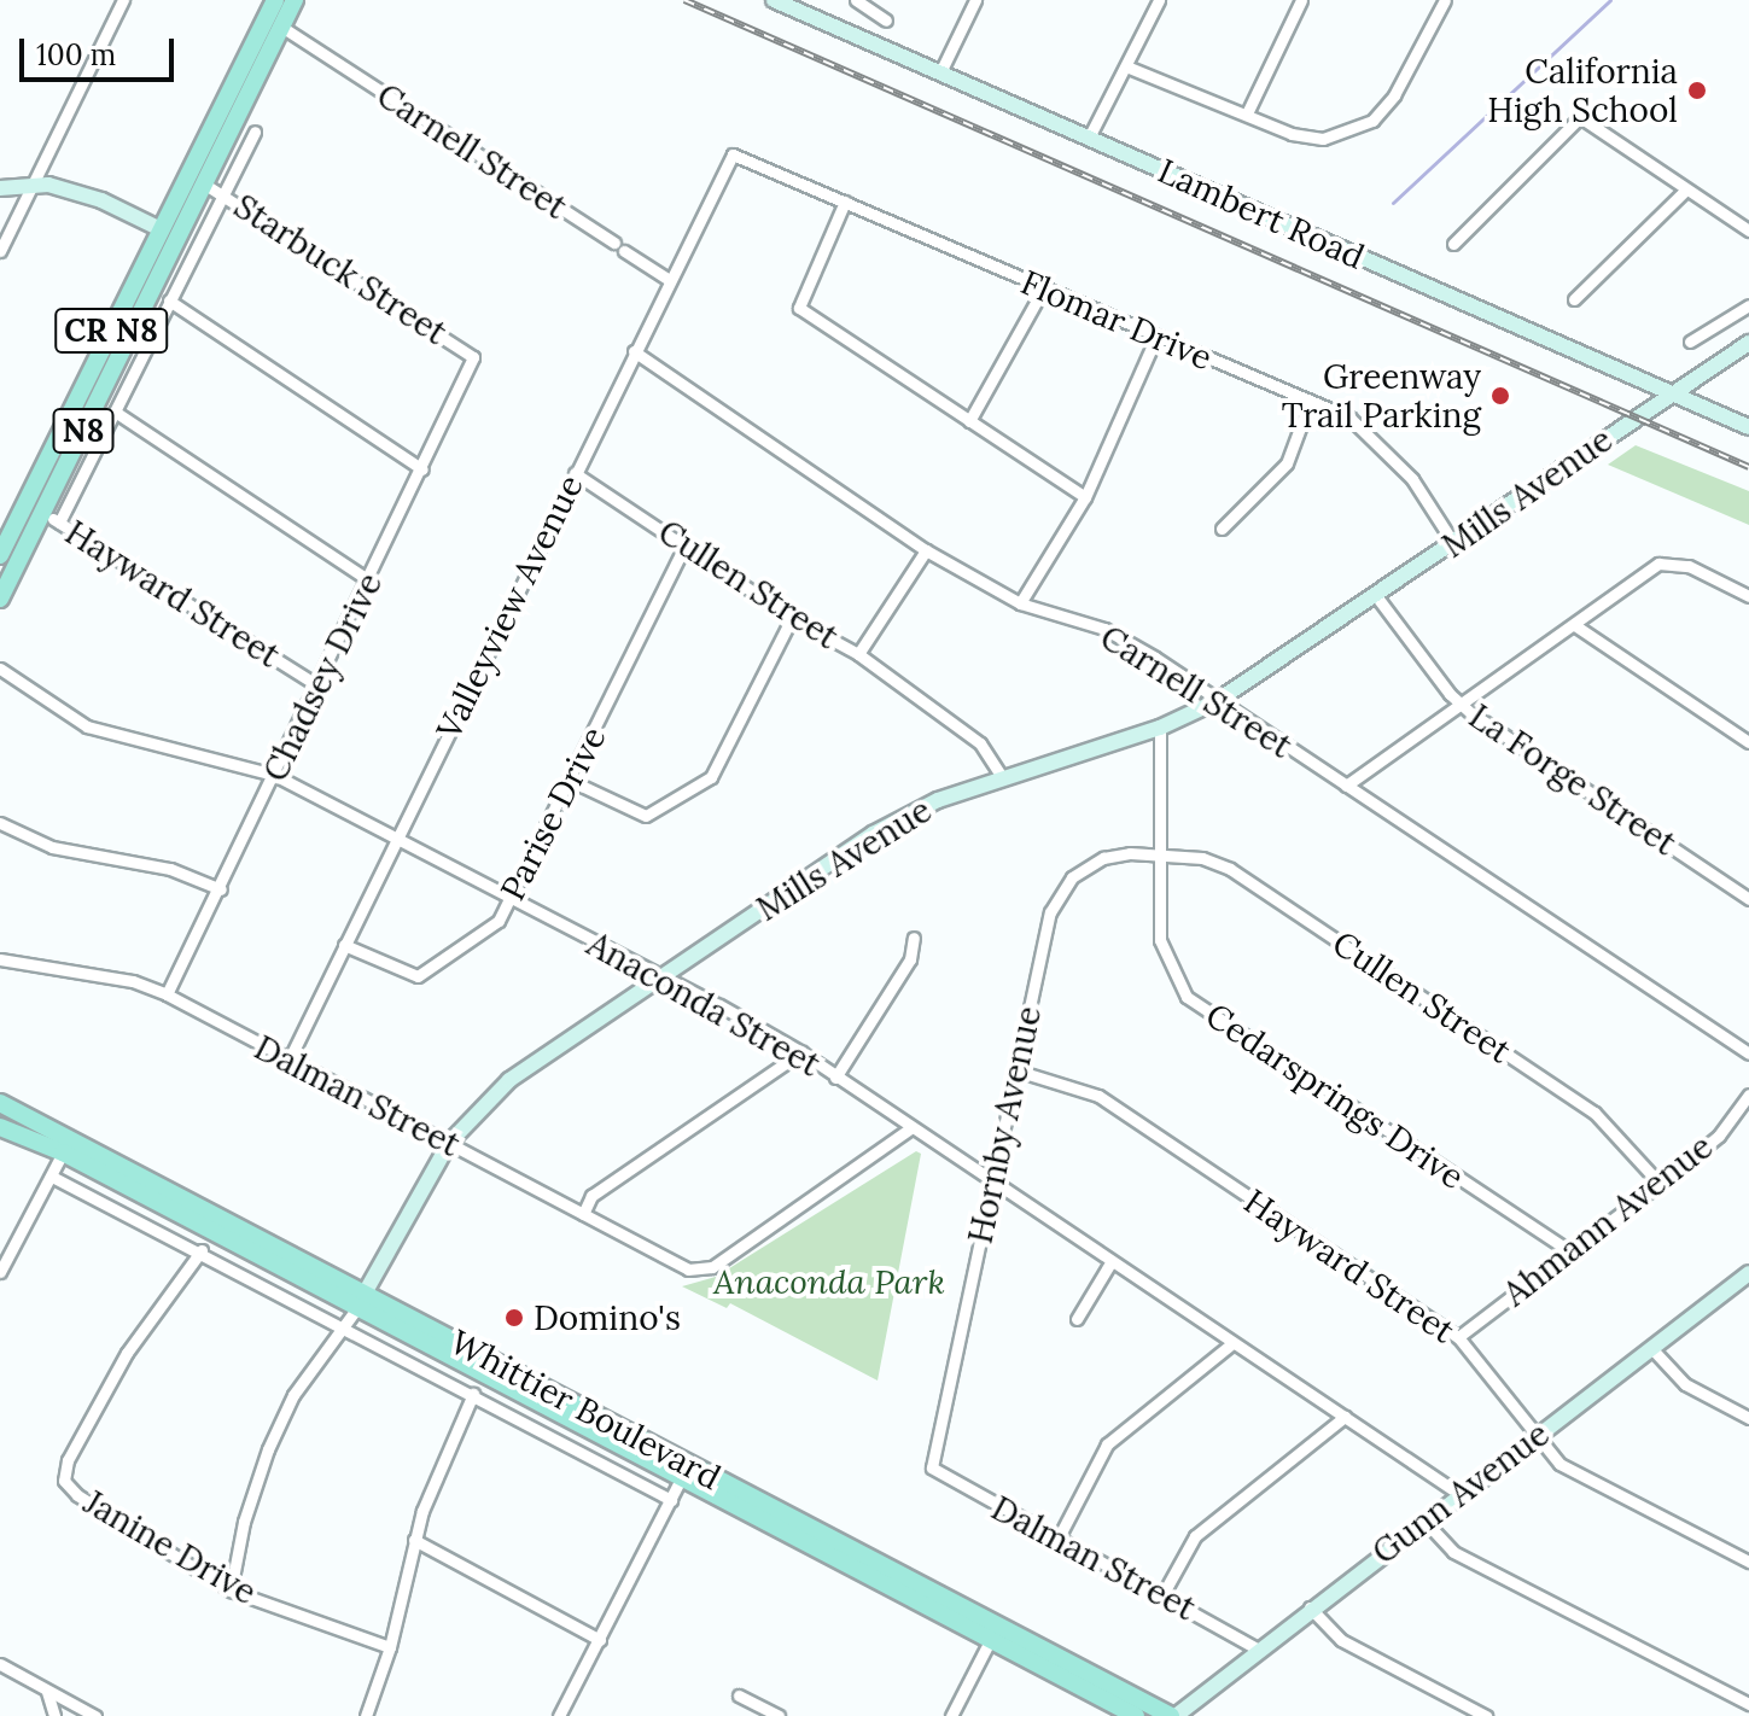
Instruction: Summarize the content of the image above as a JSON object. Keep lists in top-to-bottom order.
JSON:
{
  "streets": {
    "main road": ["CR N8", "N8", "Whittier Boulevard"],
    "street": [
      "Carnell Street",
      "Lambert Road",
      "Starbuck Street",
      "Flomar Drive",
      "Mills Avenue",
      "Cullen Street",
      "Hayward Street",
      "Valleyview Avenue",
      "Chadsey Drive",
      "La Forge Street",
      "Parise Drive",
      "Anaconda Street",
      "Dalman Street",
      "Cedarsprings Drive",
      "Hornby Avenue",
      "Ahmann Avenue",
      "Gunn Avenue",
      "Janine Drive"
    ]
  },
  "crossings": [
    ["Carnell Street", "CR N8"],
    ["Carnell Street", "Mills Avenue"],
    ["Carnell Street", "Valleyview Avenue"],
    ["Lambert Road", "Mills Avenue"],
    ["Starbuck Street", "CR N8"],
    ["Starbuck Street", "Chadsey Drive"],
    ["Flomar Drive", "Mills Avenue"],
    ["Flomar Drive", "Valleyview Avenue"],
    ["CR N8", "N8"],
    ["CR N8", "Hayward Street"],
    ["N8", "Hayward Street"],
    ["Mills Avenue", "Cullen Street"],
    ["Mills Avenue", "La Forge Street"],
    ["Mills Avenue", "Anaconda Street"],
    ["Mills Avenue", "Dalman Street"],
    ["Mills Avenue", "Cedarsprings Drive"],
    ["Mills Avenue", "Whittier Boulevard"],
    ["Mills Avenue", "Janine Drive"],
    ["Cullen Street", "Valleyview Avenue"],
    ["Cullen Street", "Parise Drive"],
    ["Cullen Street", "Cedarsprings Drive"],
    ["Cullen Street", "Hornby Avenue"],
    ["Cullen Street", "Ahmann Avenue"],
    ["Hayward Street", "Chadsey Drive"],
    ["Hayward Street", "Hornby Avenue"],
    ["Hayward Street", "Ahmann Avenue"],
    ["Hayward Street", "Gunn Avenue"],
    ["Valleyview Avenue", "Parise Drive"],
    ["Valleyview Avenue", "Anaconda Street"],
    ["Valleyview Avenue", "Dalman Street"],
    ["Chadsey Drive", "Anaconda Street"],
    ["Chadsey Drive", "Dalman Street"],
    ["Parise Drive", "Anaconda Street"],
    ["Anaconda Street", "Dalman Street"],
    ["Anaconda Street", "Hornby Avenue"],
    ["Anaconda Street", "Gunn Avenue"],
    ["Dalman Street", "Hornby Avenue"],
    ["Dalman Street", "Gunn Avenue"],
    ["Cedarsprings Drive", "Hornby Avenue"],
    ["Cedarsprings Drive", "Ahmann Avenue"],
    ["Whittier Boulevard", "Gunn Avenue"],
    ["Whittier Boulevard", "Janine Drive"]
  ],
  "parks": ["Anaconda Park"],
  "places": ["California High School", "Greenway Trail Parking", "Domino's"],
  "scale_bar": "100 m"
}
